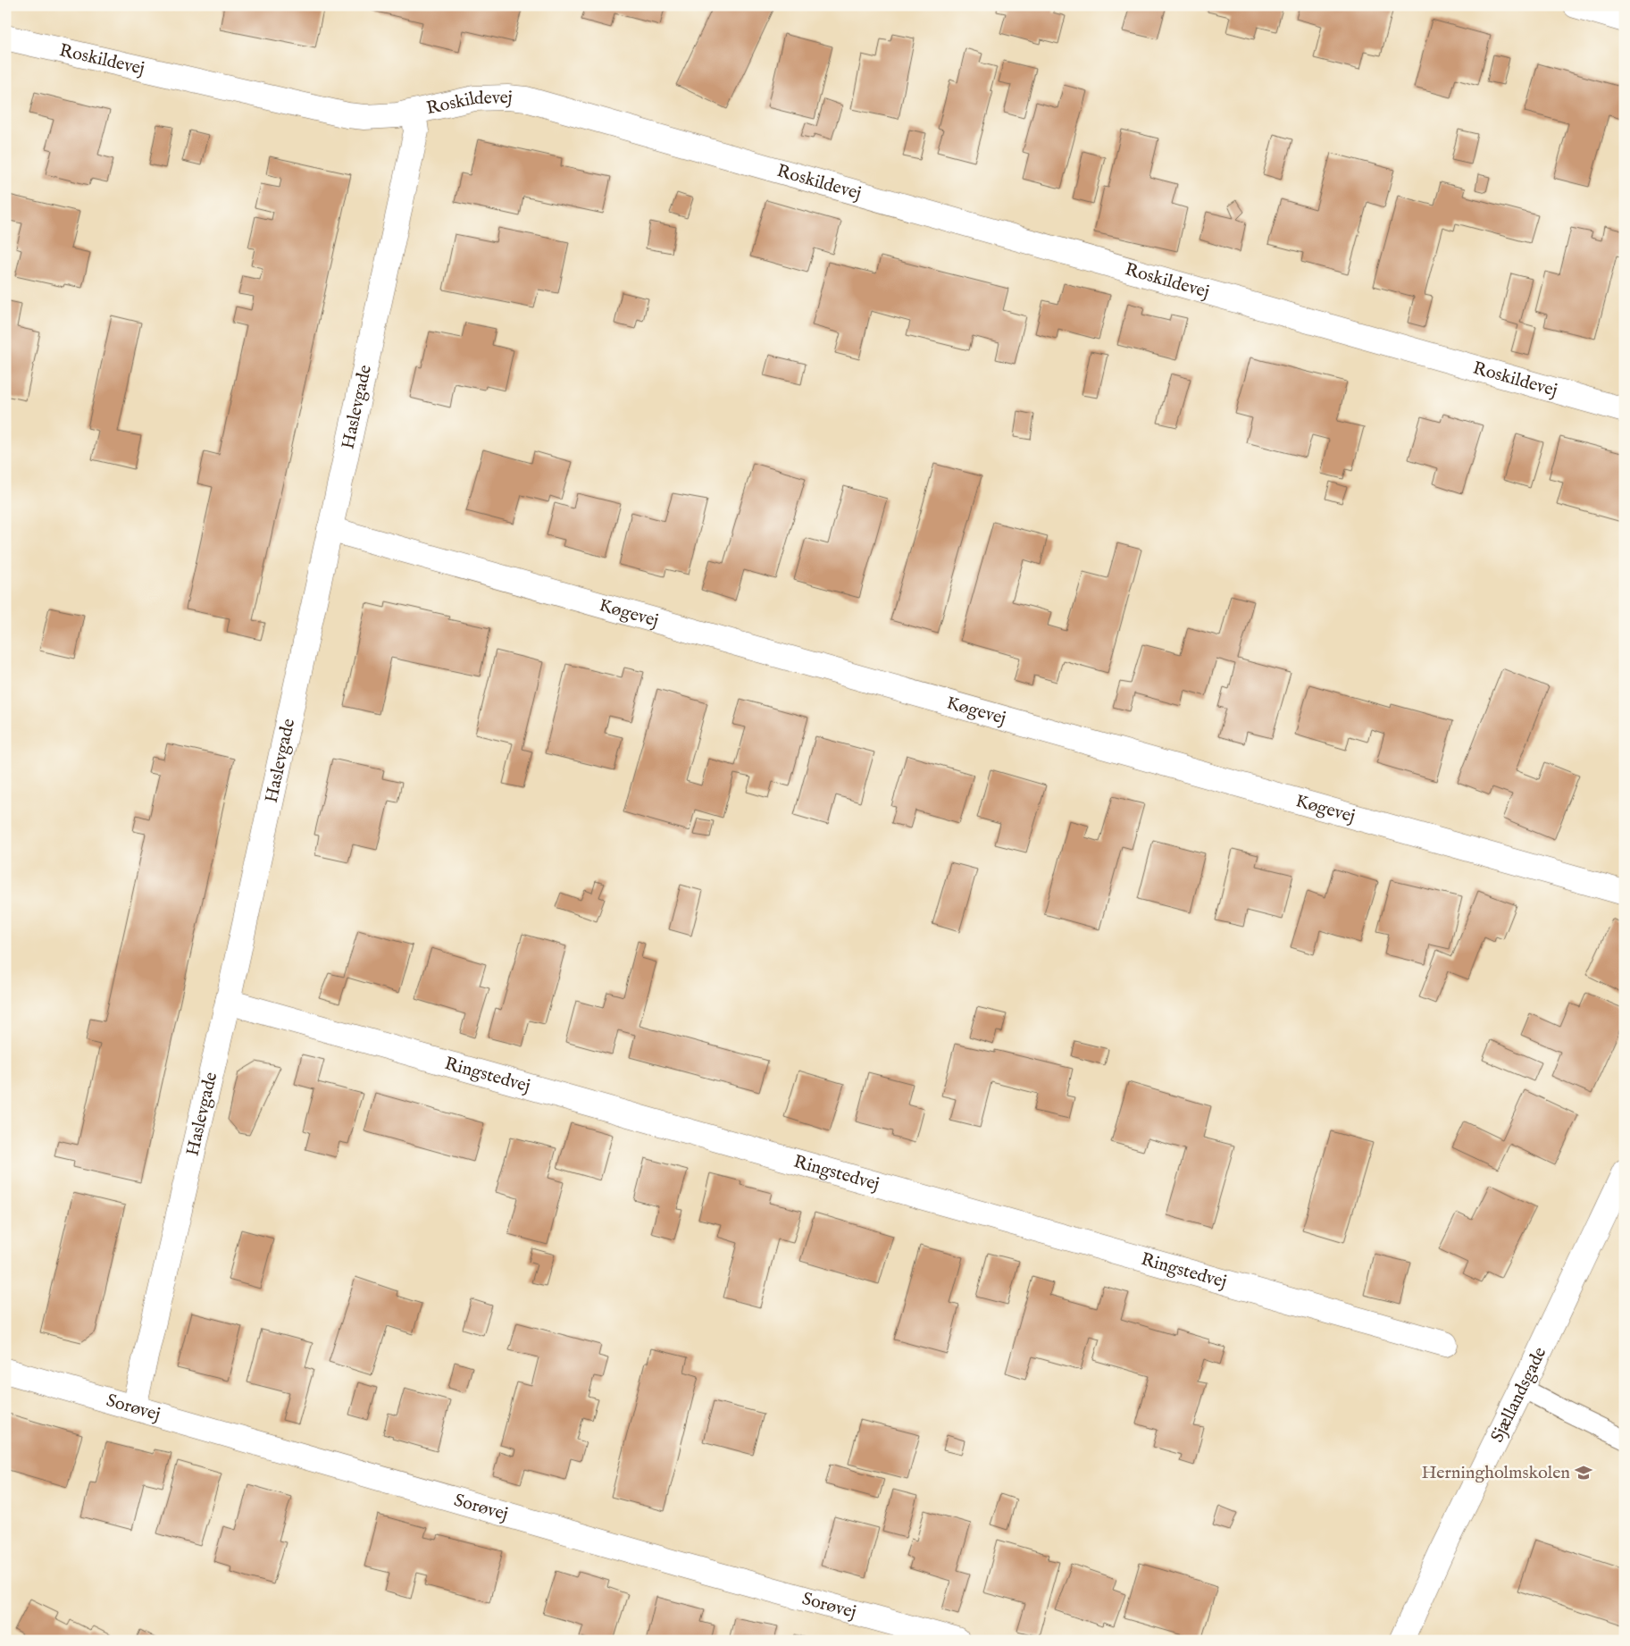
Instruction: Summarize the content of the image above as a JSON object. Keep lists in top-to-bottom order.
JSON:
{
  "streets": {
    "street": [
      "Roskildevej",
      "Haslevgade",
      "Køgevej",
      "Ringstedvej",
      "Sjællandsgade",
      "Sorøvej"
    ]
  },
  "crossings": [
    ["Roskildevej", "Haslevgade"],
    ["Haslevgade", "Køgevej"],
    ["Haslevgade", "Ringstedvej"],
    ["Haslevgade", "Sorøvej"]
  ],
  "places": {
    "school or university": ["Herningholmskolen"]
  }
}
